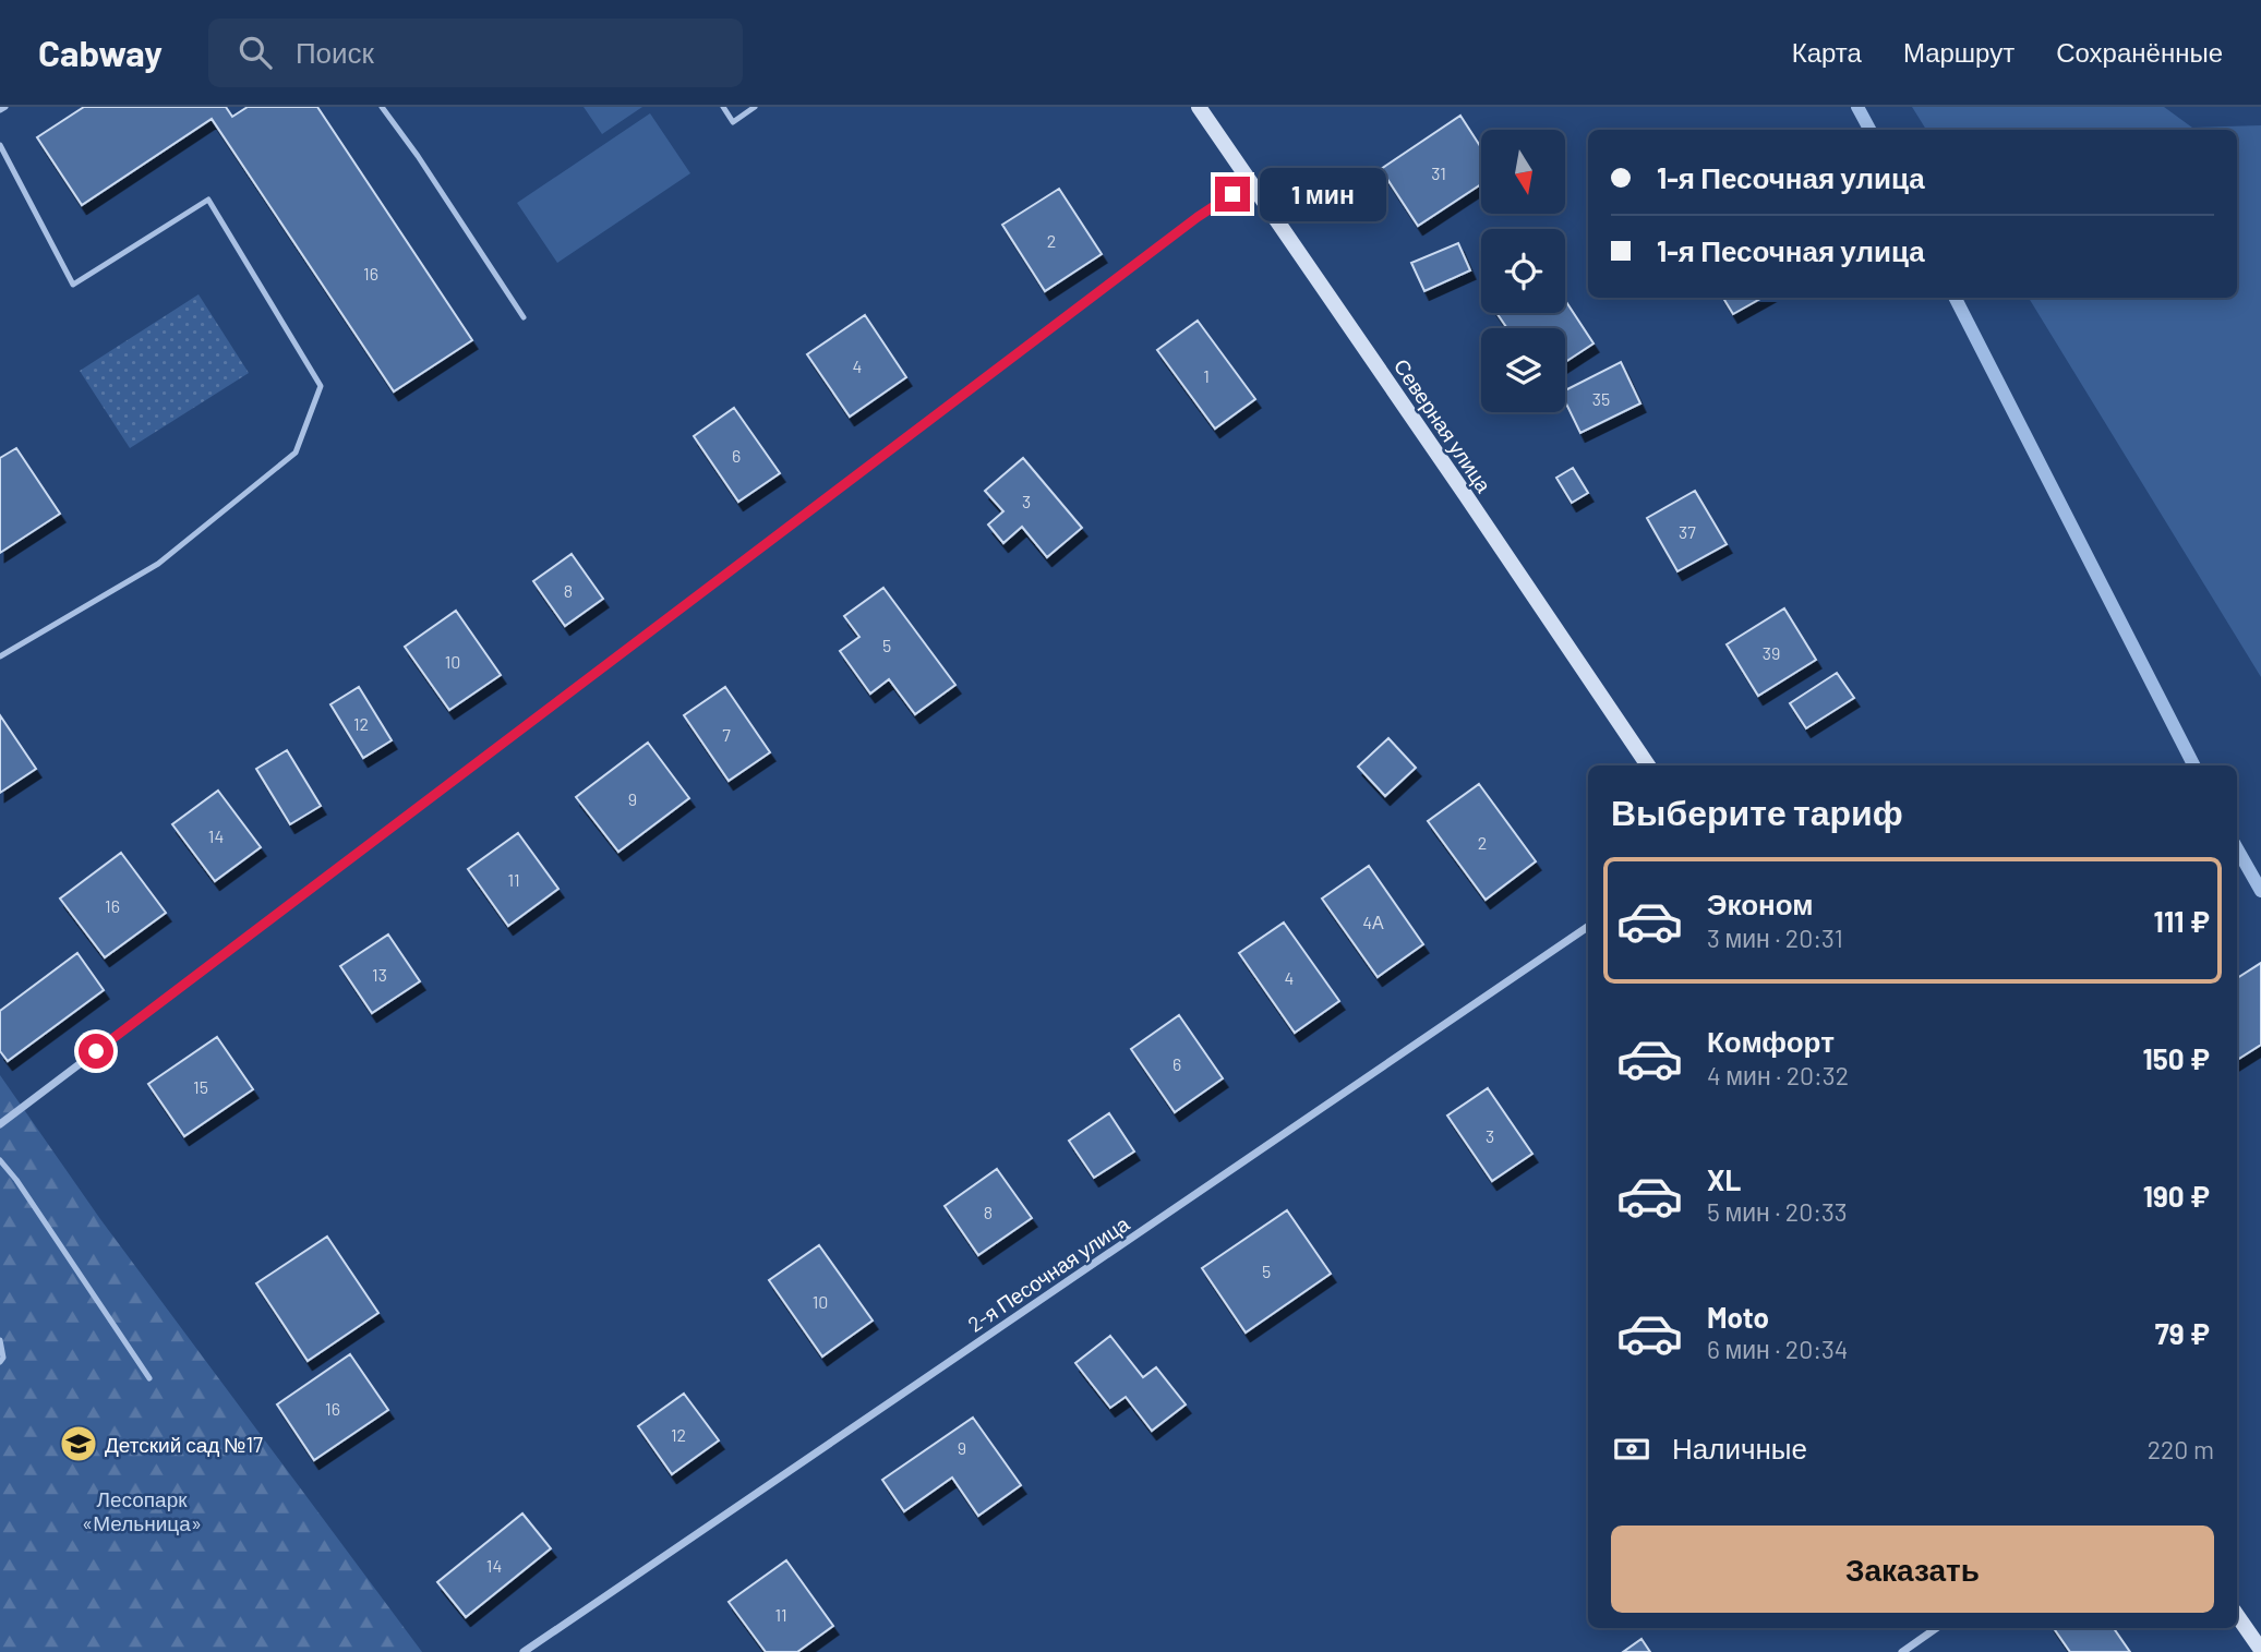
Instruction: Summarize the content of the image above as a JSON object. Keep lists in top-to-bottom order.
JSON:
{
  "streets": {
    "main road": ["Северная улица"],
    "street": ["2-я Песочная улица"]
  },
  "parks": ["Лесопарк «Мельница»"],
  "places": {
    "school or university": ["Детский сад №17"]
  },
  "house_numbers": [
    "31",
    "2",
    "16",
    "4",
    "1",
    "35",
    "6",
    "3",
    "37",
    "8",
    "5",
    "39",
    "10",
    "12",
    "7",
    "9",
    "14",
    "2",
    "11",
    "16",
    "4А",
    "13",
    "4",
    "6",
    "15",
    "3",
    "8",
    "5",
    "10",
    "16",
    "12",
    "9",
    "14",
    "11"
  ],
  "north": "bottom",
  "page": {
    "header": "Cabway",
    "search": "Поиск",
    "nav": ["Карта", "Маршрут", "Сохранённые"],
    "banner": ["1-я Песочная улица", "1-я Песочная улица"],
    "bubble": "1 мин",
    "heading": "Выберите тариф",
    "list": [
      {
        "name": "Эконом",
        "note": "3 мин · 20:31",
        "value": "111 ₽"
      },
      {
        "name": "Комфорт",
        "note": "4 мин · 20:32",
        "value": "150 ₽"
      },
      {
        "name": "XL",
        "note": "5 мин · 20:33",
        "value": "190 ₽"
      },
      {
        "name": "Moto",
        "note": "6 мин · 20:34",
        "value": "79 ₽"
      }
    ],
    "pay": ["Наличные", "220 m"],
    "buttons": "Заказать"
  }
}
